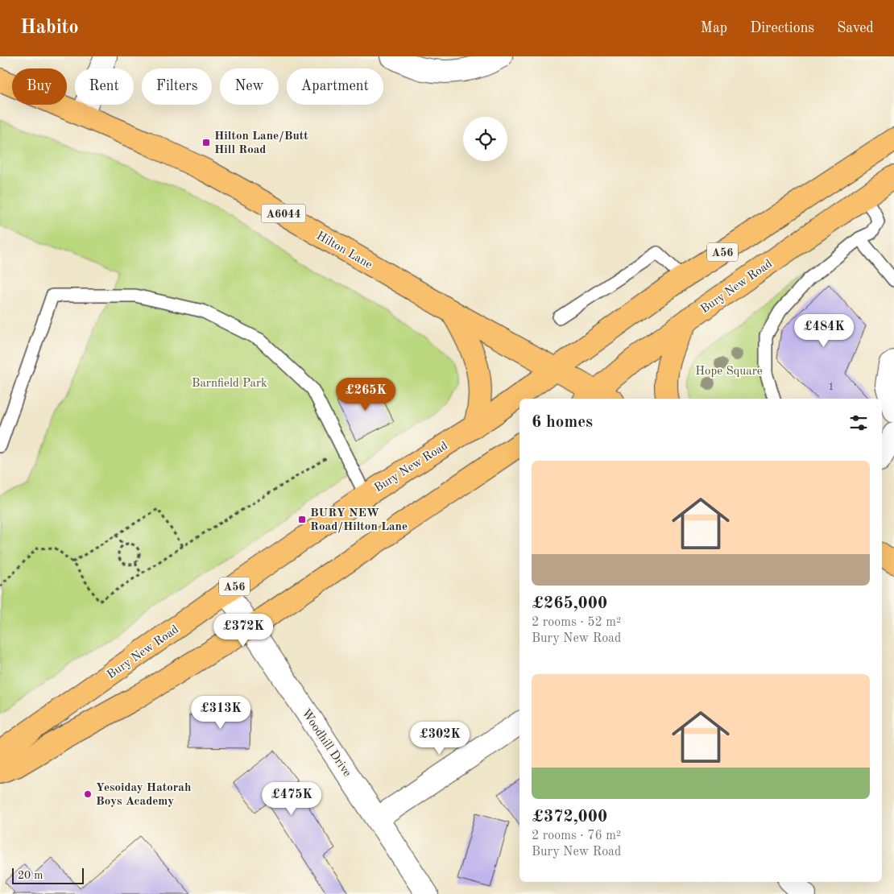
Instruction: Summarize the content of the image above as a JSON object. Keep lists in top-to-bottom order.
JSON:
{
  "streets": {
    "main road": [
      "A6044",
      "Hilton Lane",
      "A56",
      "Bury New Road"
    ],
    "street": ["Woodhill Drive"]
  },
  "crossings": [
    ["Hilton Lane", "Bury New Road"],
    ["Bury New Road", "Woodhill Drive"]
  ],
  "parks": ["Hope Square", "Barnfield Park"],
  "places": {
    "transit": ["Hilton Lane/Butt Hill Road", "BURY NEW Road/Hilton Lane"],
    "other": ["Yesoiday Hatorah Boys Academy"]
  },
  "house_numbers": ["1"],
  "scale_bar": "20 m",
  "page": {
    "header": "Habito",
    "nav": ["Map", "Directions", "Saved"],
    "chip": [
      "Buy",
      "Rent",
      "Filters",
      "New",
      "Apartment"
    ],
    "price": [
      "£484K",
      "£265K",
      "£372K",
      "£313K",
      "£302K",
      "£475K"
    ],
    "heading": "6 homes",
    "list": [
      {
        "name": "£265,000",
        "note": "2 rooms · 52 m² · Bury New Road"
      },
      {
        "name": "£372,000",
        "note": "2 rooms · 76 m² · Bury New Road"
      }
    ],
    "scale": "20 m"
  }
}
